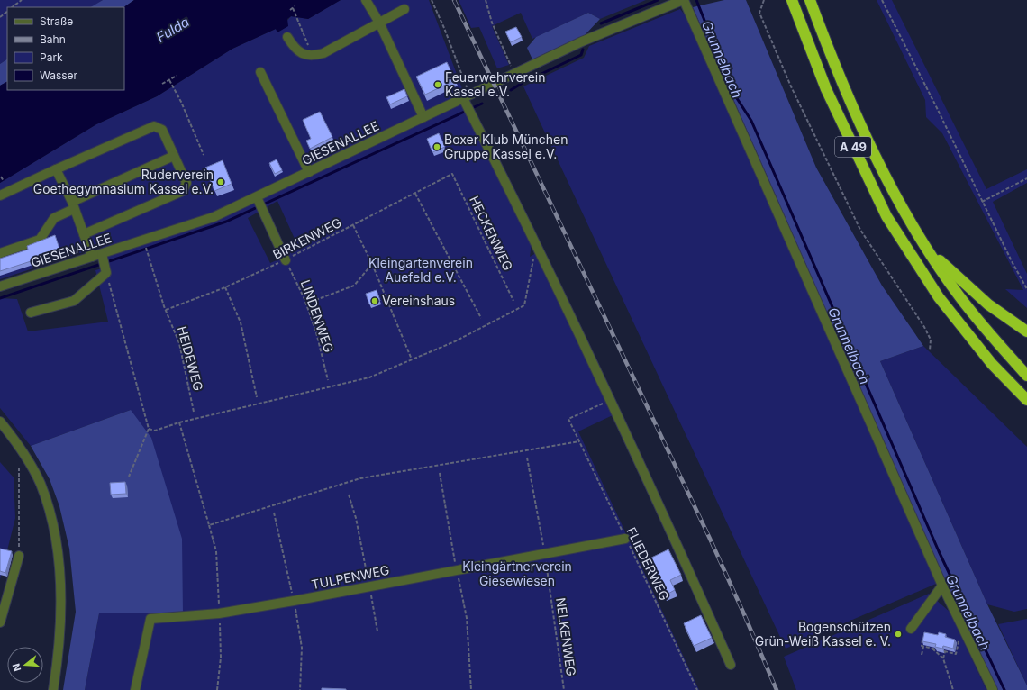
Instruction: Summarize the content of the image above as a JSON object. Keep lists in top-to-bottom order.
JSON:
{
  "streets": {
    "highway": ["A 49"],
    "street": ["GIESENALLEE", "TULPENWEG"],
    "path": [
      "HECKENWEG",
      "BIRKENWEG",
      "LINDENWEG",
      "HEIDEWEG",
      "FLIEDERWEG",
      "NELKENWEG"
    ]
  },
  "crossings": [
    ["HECKENWEG", "BIRKENWEG"],
    ["BIRKENWEG", "LINDENWEG"],
    ["BIRKENWEG", "HEIDEWEG"],
    ["FLIEDERWEG", "TULPENWEG"],
    ["TULPENWEG", "NELKENWEG"]
  ],
  "water": ["Fulda", "Grunnelbach"],
  "parks": ["Kleingartenverein Auefeld e.V.", "Kleingärtnerverein Giesewiesen"],
  "places": [
    "Feuerwehrverein Kassel e.V.",
    "Boxer Klub München Gruppe Kassel e.V.",
    "Ruderverein Goethegymnasium Kassel e.V.",
    "Vereinshaus",
    "Bogenschützen Grün-Weiß Kassel e. V."
  ],
  "legend": [
    "Straße",
    "Bahn",
    "Park",
    "Wasser"
  ],
  "north": "left"
}
